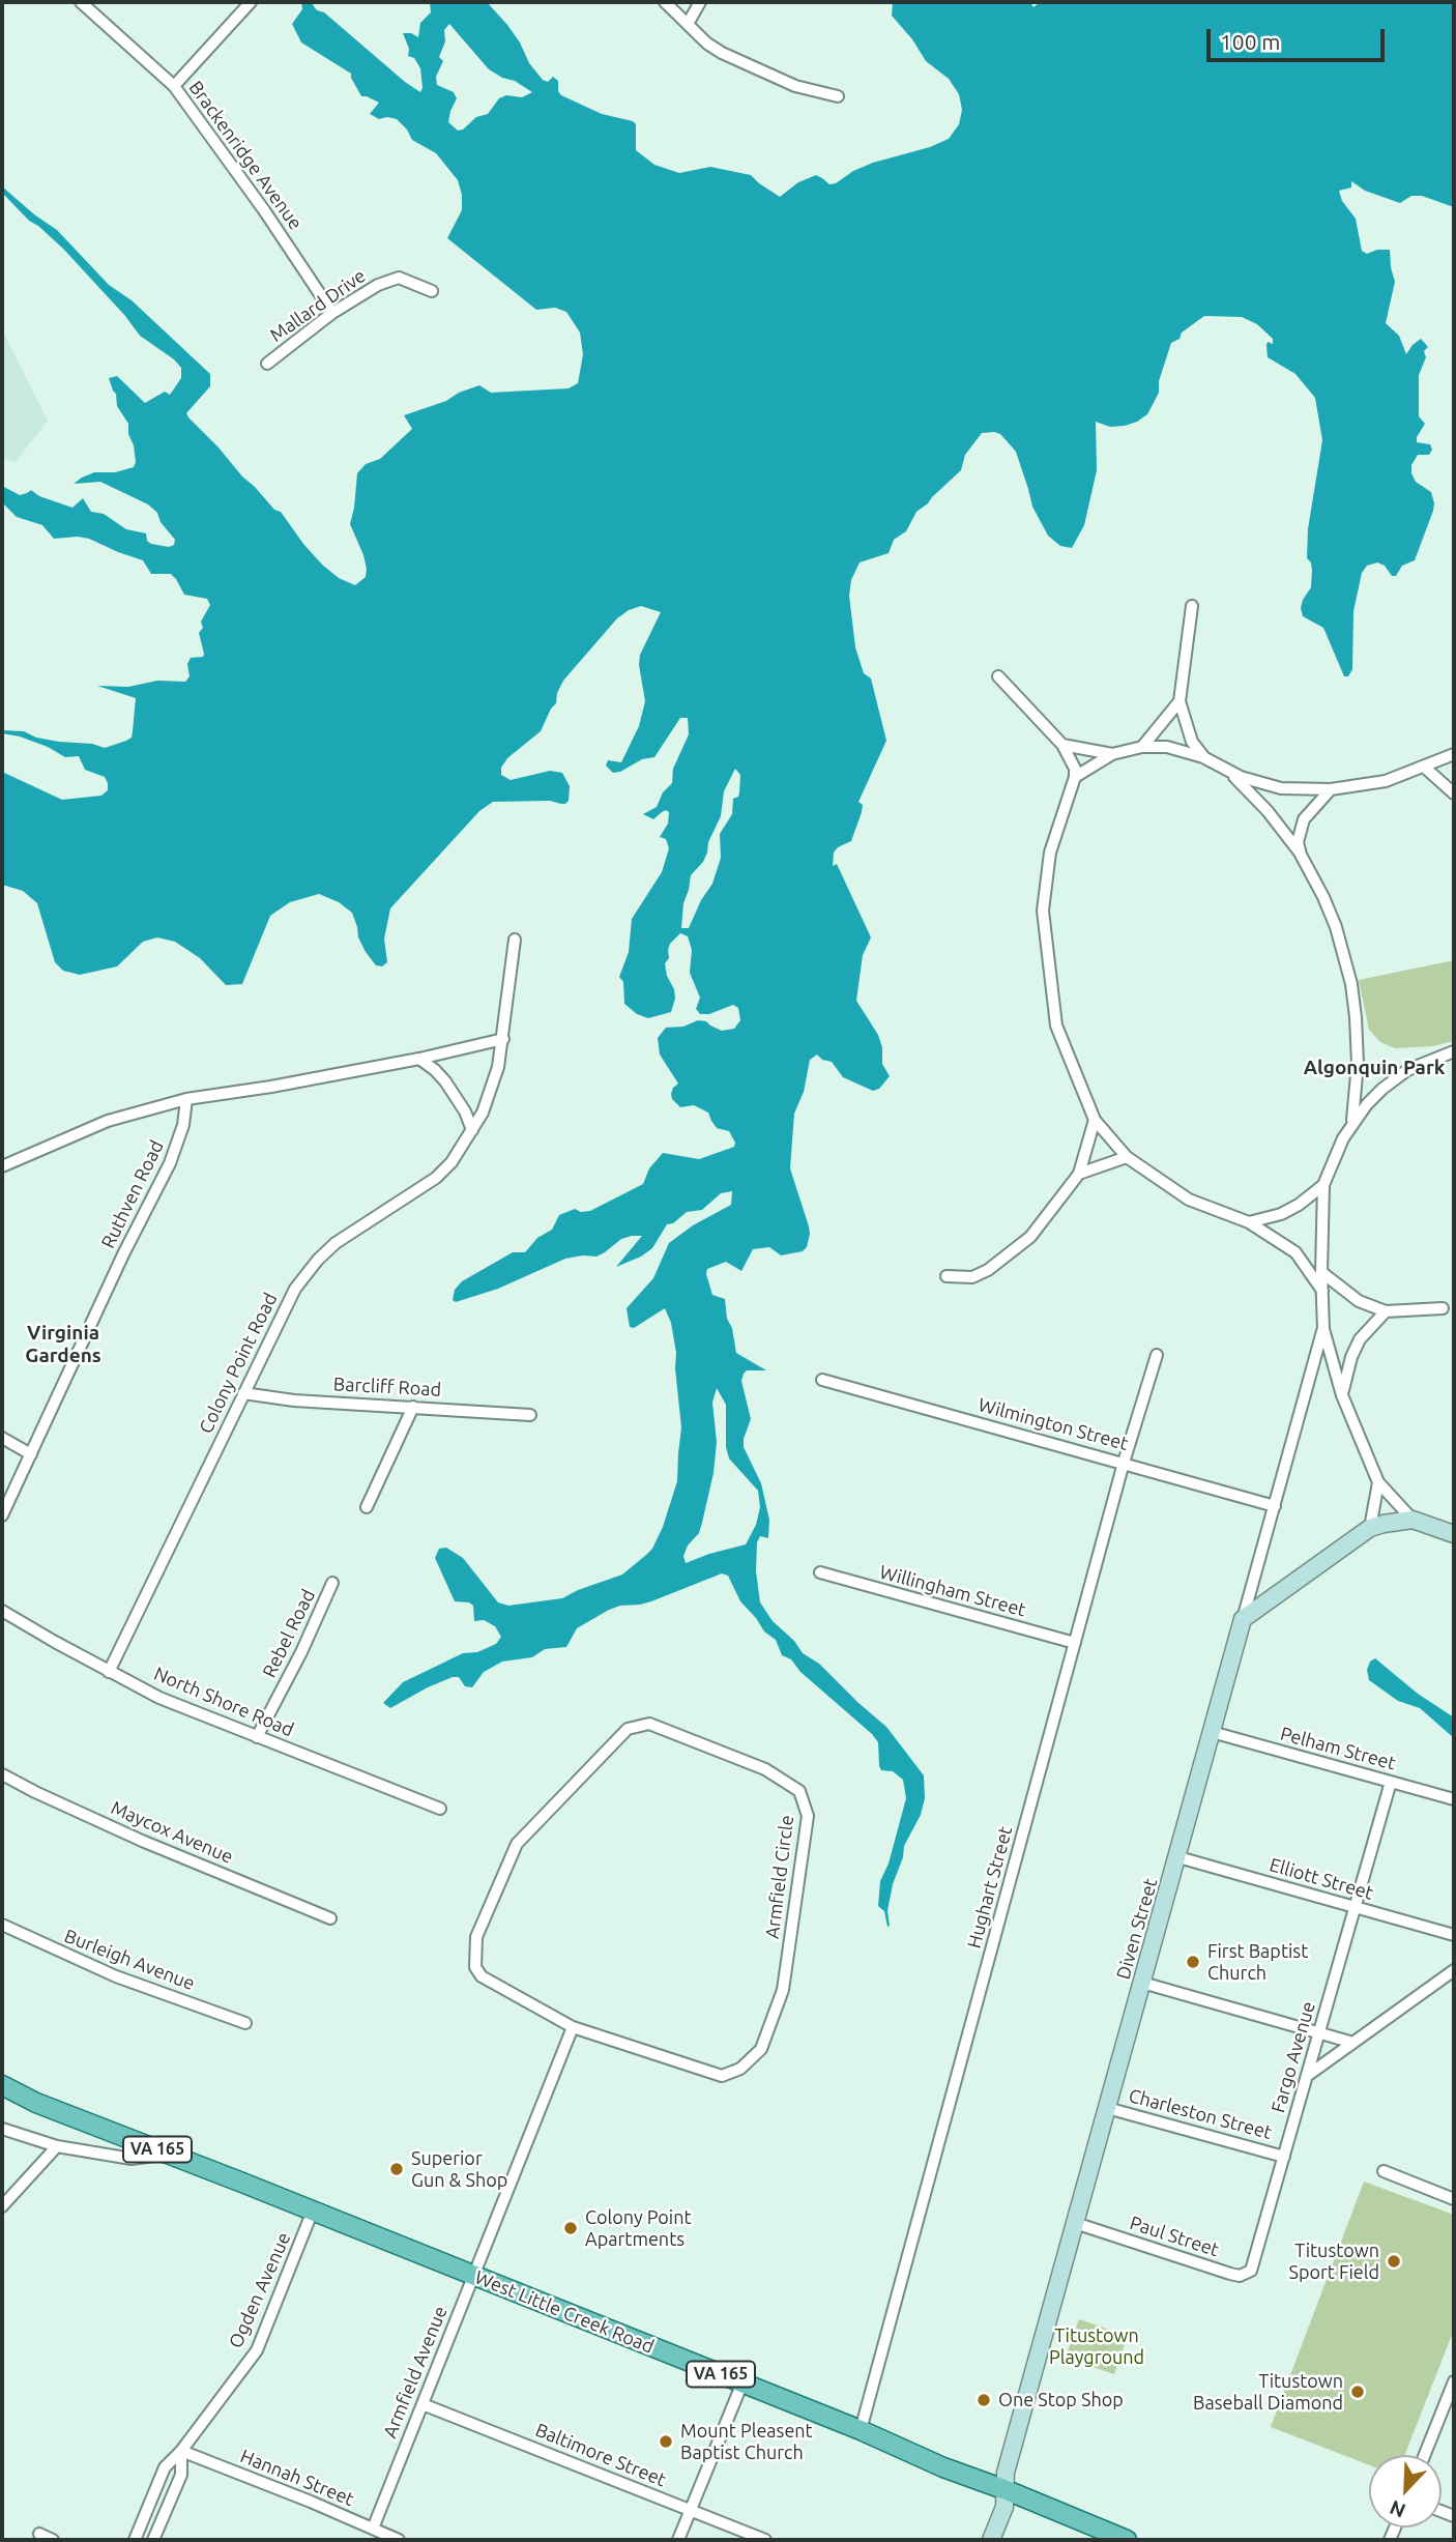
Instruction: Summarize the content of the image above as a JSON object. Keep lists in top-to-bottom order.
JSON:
{
  "streets": {
    "main road": ["VA 165", "West Little Creek Road"],
    "street": [
      "Brackenridge Avenue",
      "Mallard Drive",
      "Ruthven Road",
      "Colony Point Road",
      "Barcliff Road",
      "Wilmington Street",
      "Willingham Street",
      "Rebel Road",
      "North Shore Road",
      "Pelham Street",
      "Maycox Avenue",
      "Armfield Circle",
      "Elliott Street",
      "Hughart Street",
      "Diven Street",
      "Burleigh Avenue",
      "Fargo Avenue",
      "Charleston Street",
      "Paul Street",
      "Ogden Avenue",
      "Armfield Avenue",
      "Baltimore Street",
      "Hannah Street"
    ]
  },
  "crossings": [
    ["Brackenridge Avenue", "Mallard Drive"],
    ["Colony Point Road", "Barcliff Road"],
    ["Colony Point Road", "North Shore Road"],
    ["Wilmington Street", "Hughart Street"],
    ["Wilmington Street", "Diven Street"],
    ["Willingham Street", "Hughart Street"],
    ["Rebel Road", "North Shore Road"],
    ["Pelham Street", "Diven Street"],
    ["Pelham Street", "Fargo Avenue"],
    ["Armfield Circle", "Armfield Avenue"],
    ["Elliott Street", "Diven Street"],
    ["Elliott Street", "Fargo Avenue"],
    ["Hughart Street", "West Little Creek Road"],
    ["Diven Street", "Charleston Street"],
    ["Diven Street", "Paul Street"],
    ["Diven Street", "West Little Creek Road"],
    ["Fargo Avenue", "Charleston Street"],
    ["Fargo Avenue", "Paul Street"],
    ["Ogden Avenue", "West Little Creek Road"],
    ["Ogden Avenue", "Hannah Street"],
    ["West Little Creek Road", "Armfield Avenue"],
    ["Armfield Avenue", "Baltimore Street"],
    ["Armfield Avenue", "Hannah Street"]
  ],
  "districts": ["Algonquin Park", "Virginia Gardens"],
  "parks": ["Titustown Playground"],
  "places": [
    "First Baptist Church",
    "Superior Gun & Shop",
    "Colony Point Apartments",
    "Titustown Sport Field",
    "Titustown Baseball Diamond",
    "One Stop Shop",
    "Mount Pleasent Baptist Church"
  ],
  "scale_bar": "100 m",
  "north": "bottom left"
}
